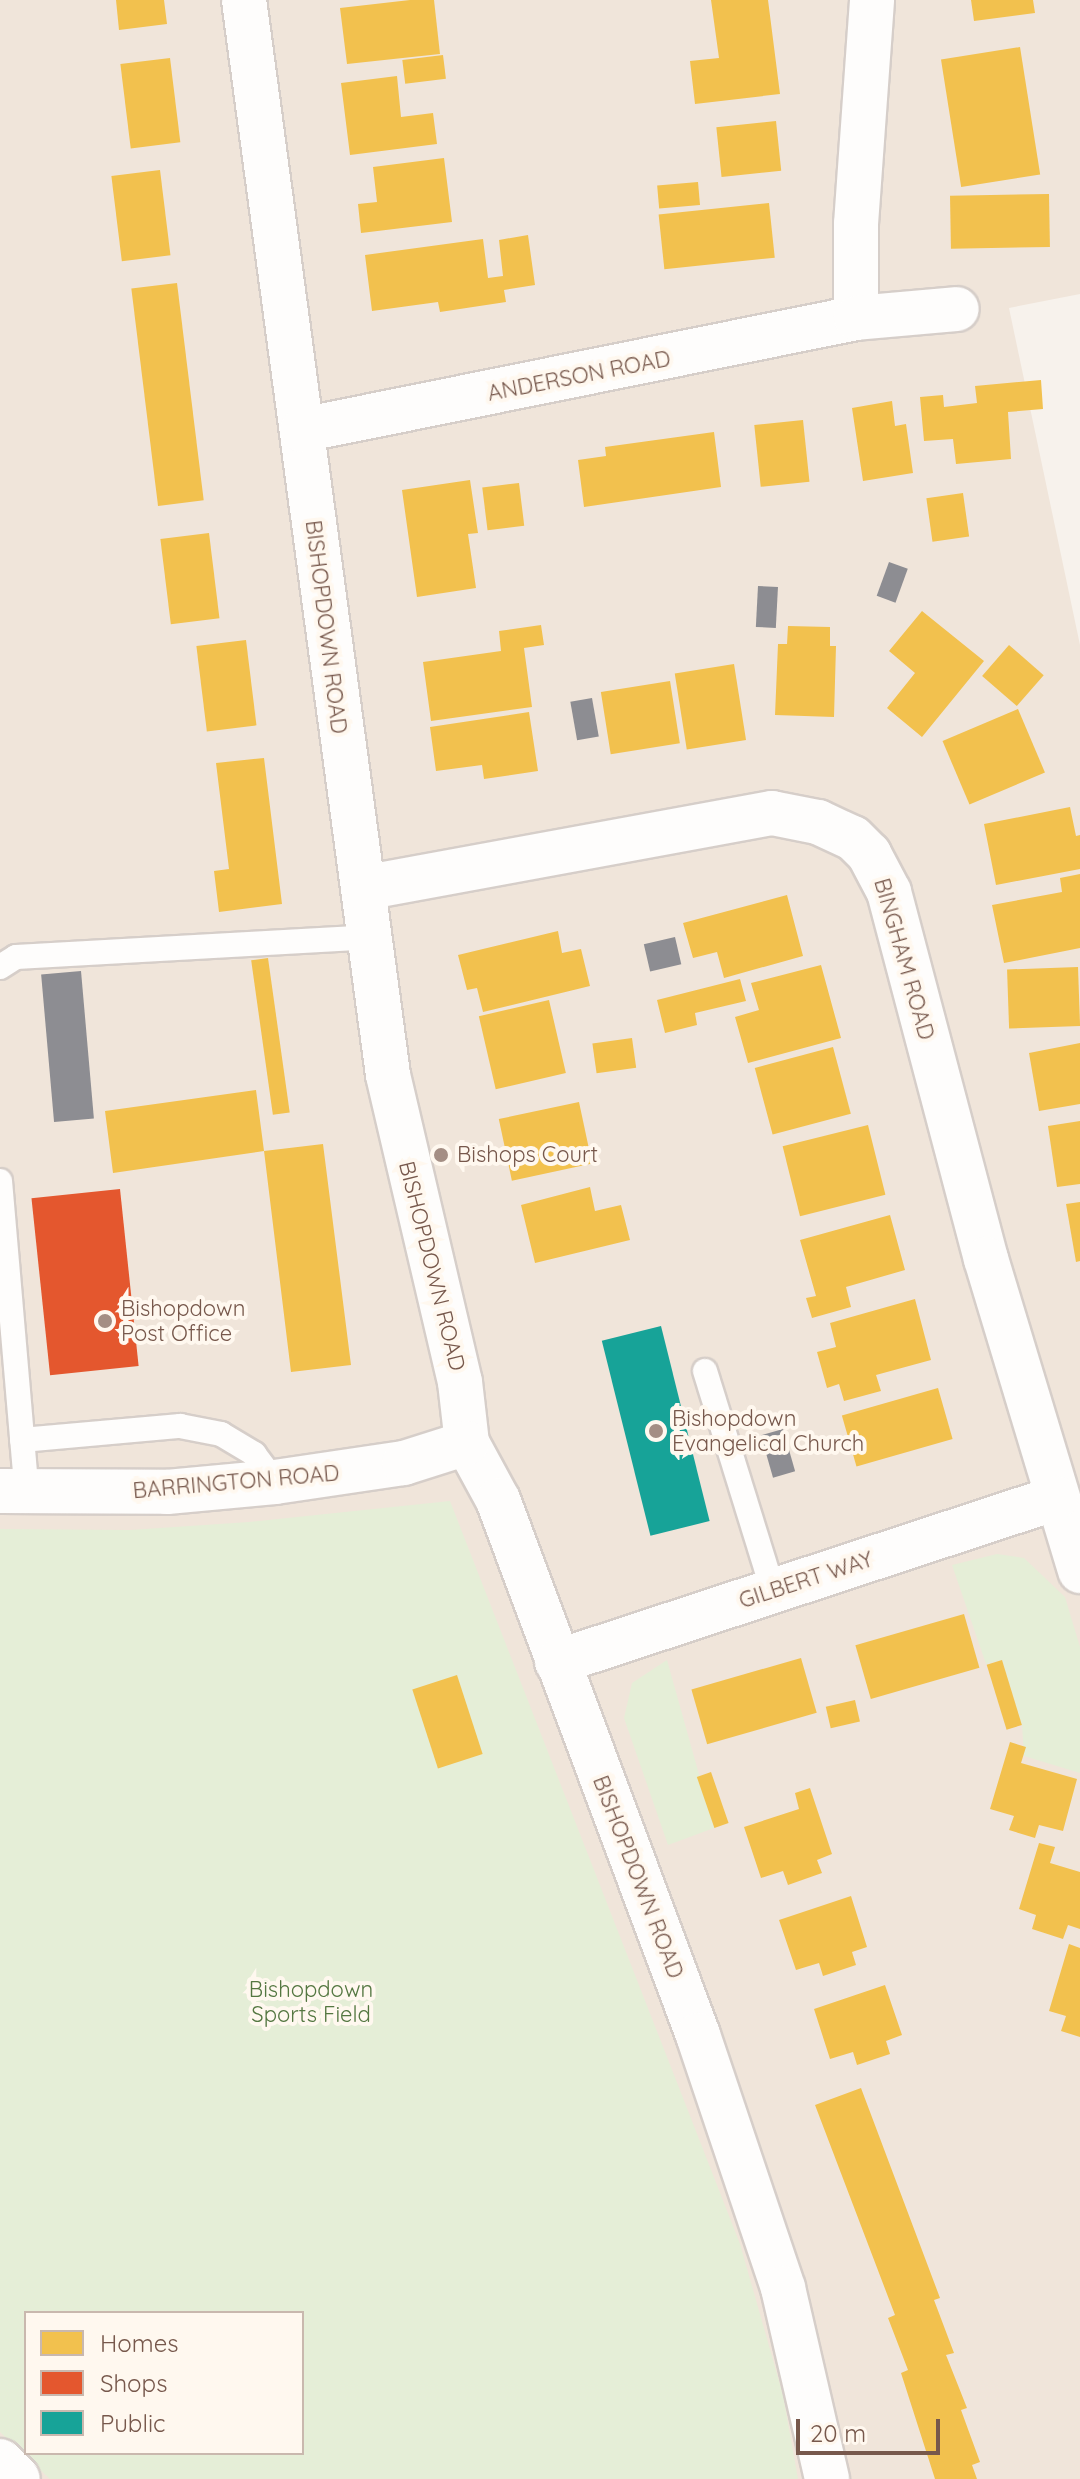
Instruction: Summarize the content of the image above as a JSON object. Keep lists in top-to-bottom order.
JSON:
{
  "streets": {
    "street": [
      "ANDERSON ROAD",
      "BISHOPDOWN ROAD",
      "BINGHAM ROAD",
      "BARRINGTON ROAD",
      "GILBERT WAY"
    ]
  },
  "crossings": [
    ["ANDERSON ROAD", "BISHOPDOWN ROAD"],
    ["BISHOPDOWN ROAD", "BINGHAM ROAD"],
    ["BISHOPDOWN ROAD", "BARRINGTON ROAD"],
    ["BISHOPDOWN ROAD", "GILBERT WAY"],
    ["BINGHAM ROAD", "GILBERT WAY"]
  ],
  "parks": ["Bishopdown Sports Field"],
  "places": ["Bishops Court", "Bishopdown Post Office", "Bishopdown Evangelical Church"],
  "legend": ["Homes", "Shops", "Public"],
  "scale_bar": "20 m"
}
